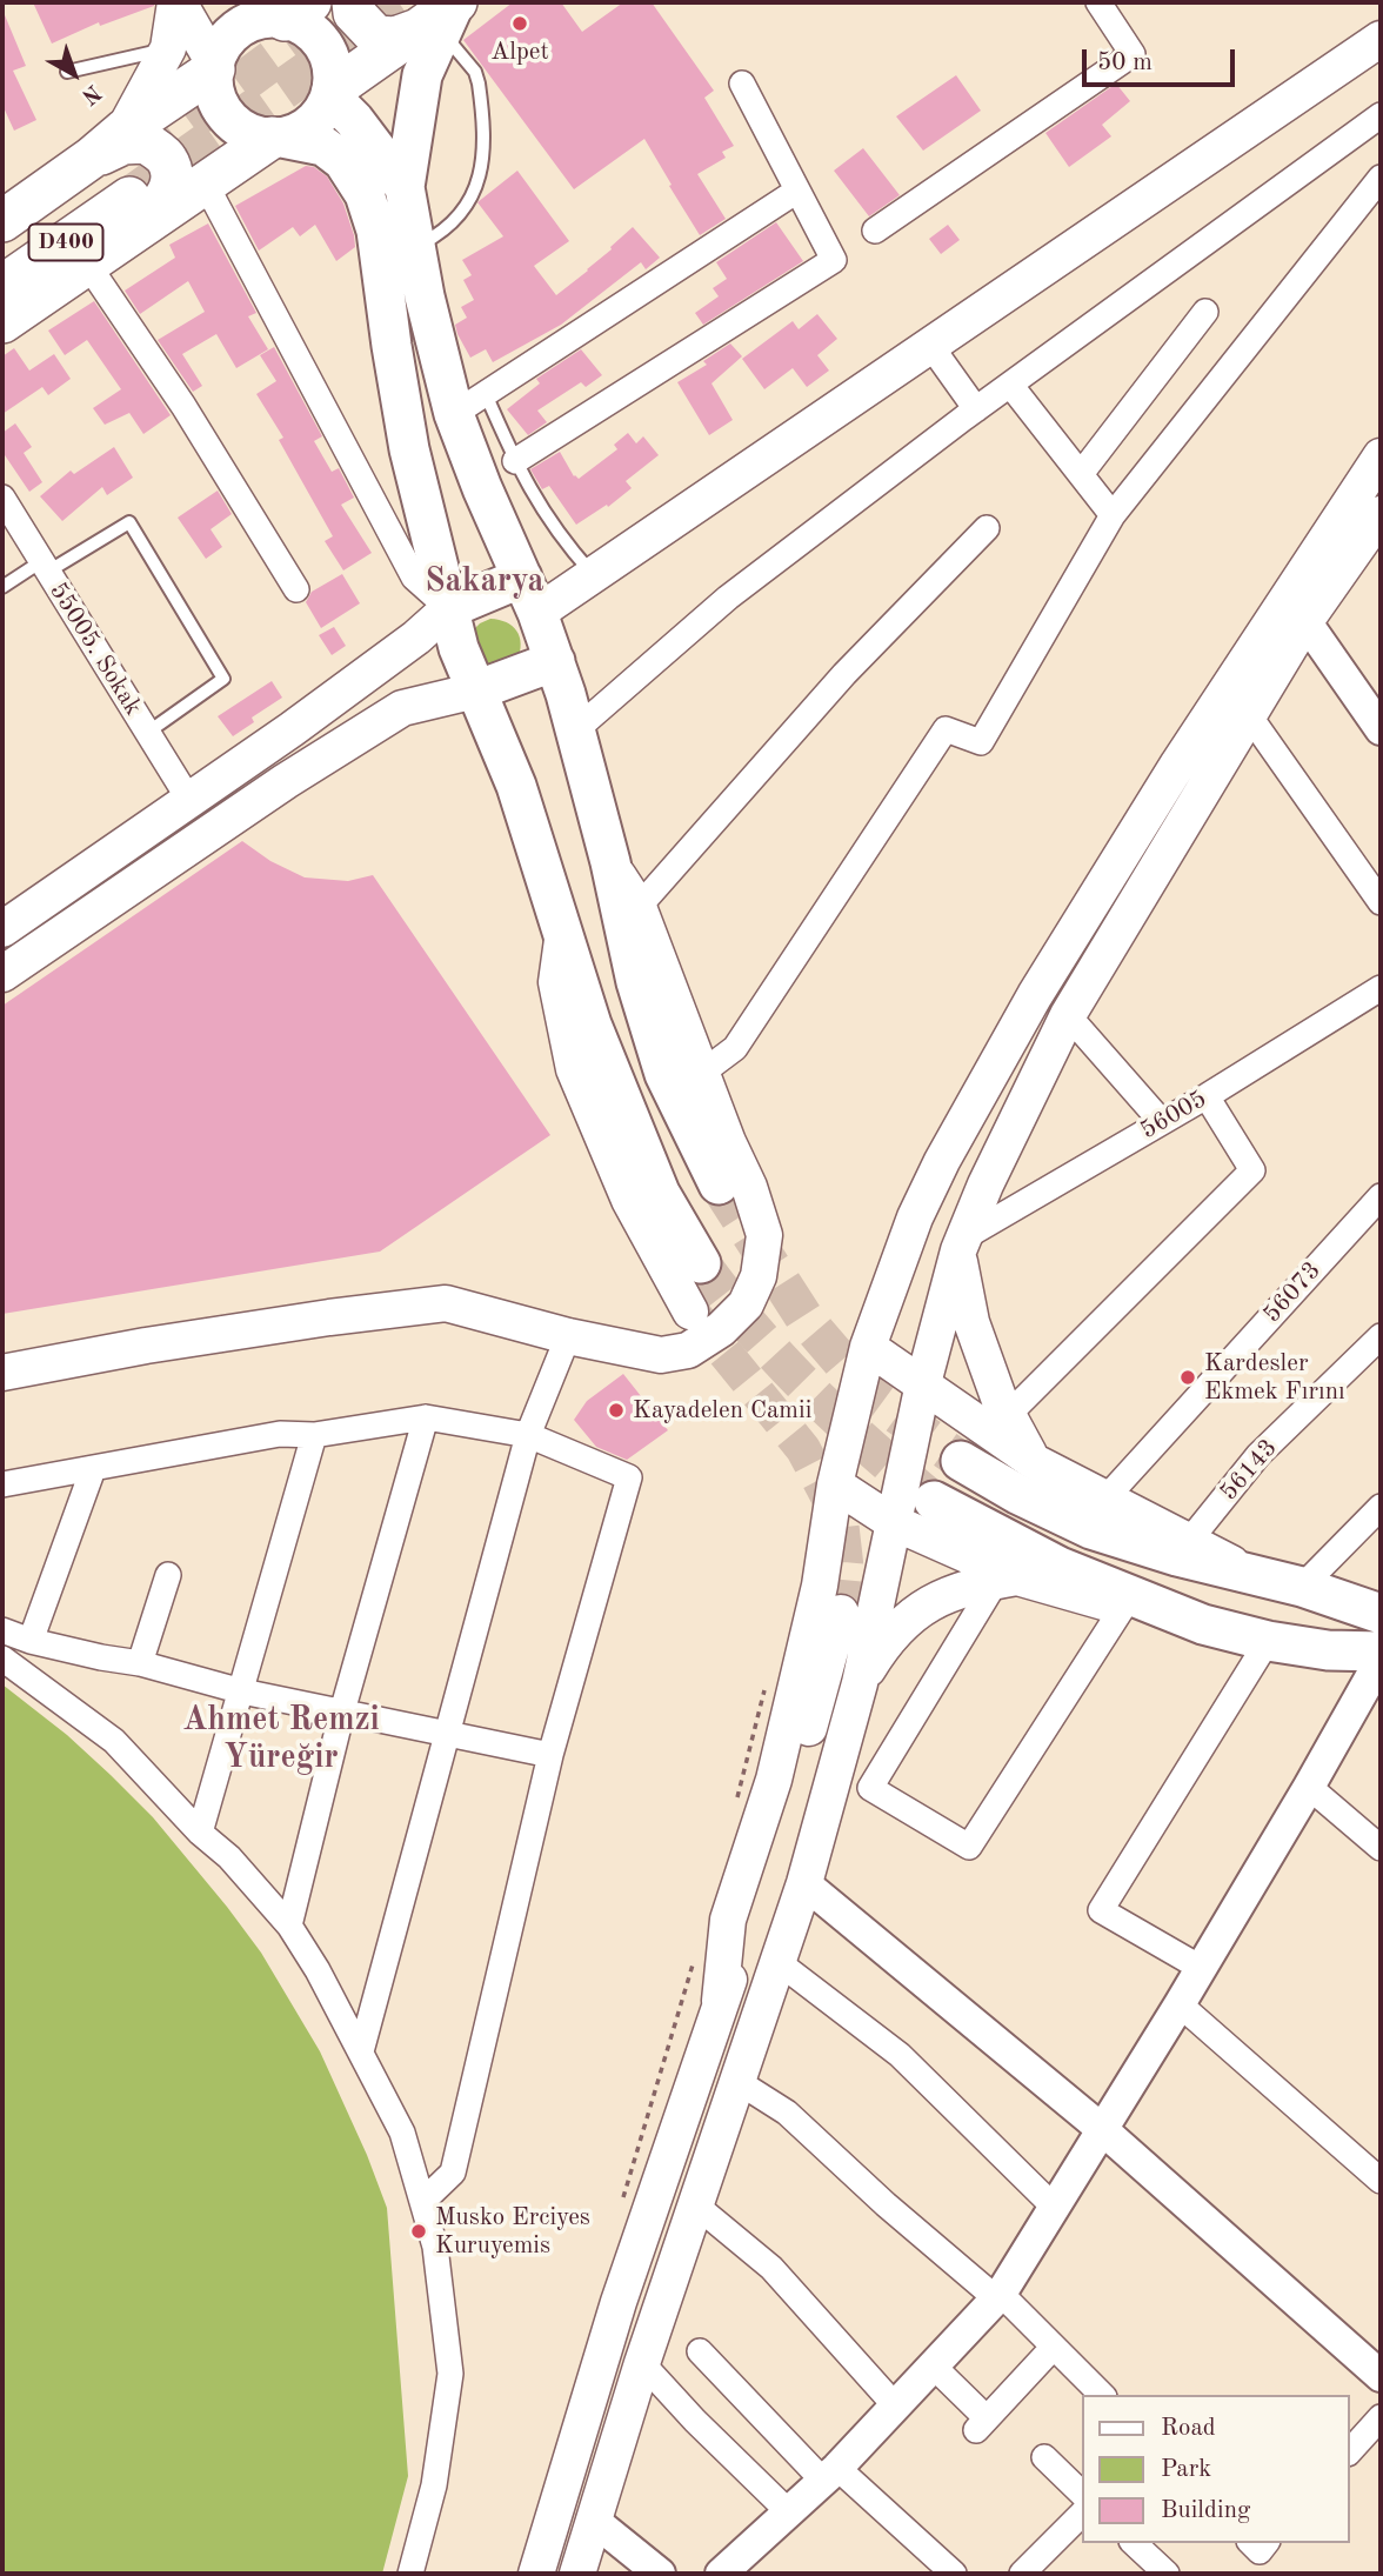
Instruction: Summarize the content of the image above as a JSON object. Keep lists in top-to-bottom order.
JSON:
{
  "streets": {
    "highway": ["D400"],
    "street": [
      "55005. Sokak",
      "56005",
      "56073",
      "56143"
    ]
  },
  "districts": ["Sakarya", "Ahmet Remzi Yüreğir"],
  "places": [
    "Alpet",
    "Kardesler Ekmek Fırını",
    "Kayadelen Camii",
    "Musko Erciyes Kuruyemis"
  ],
  "legend": ["Road", "Park", "Building"],
  "scale_bar": "50 m",
  "north": "bottom right"
}
